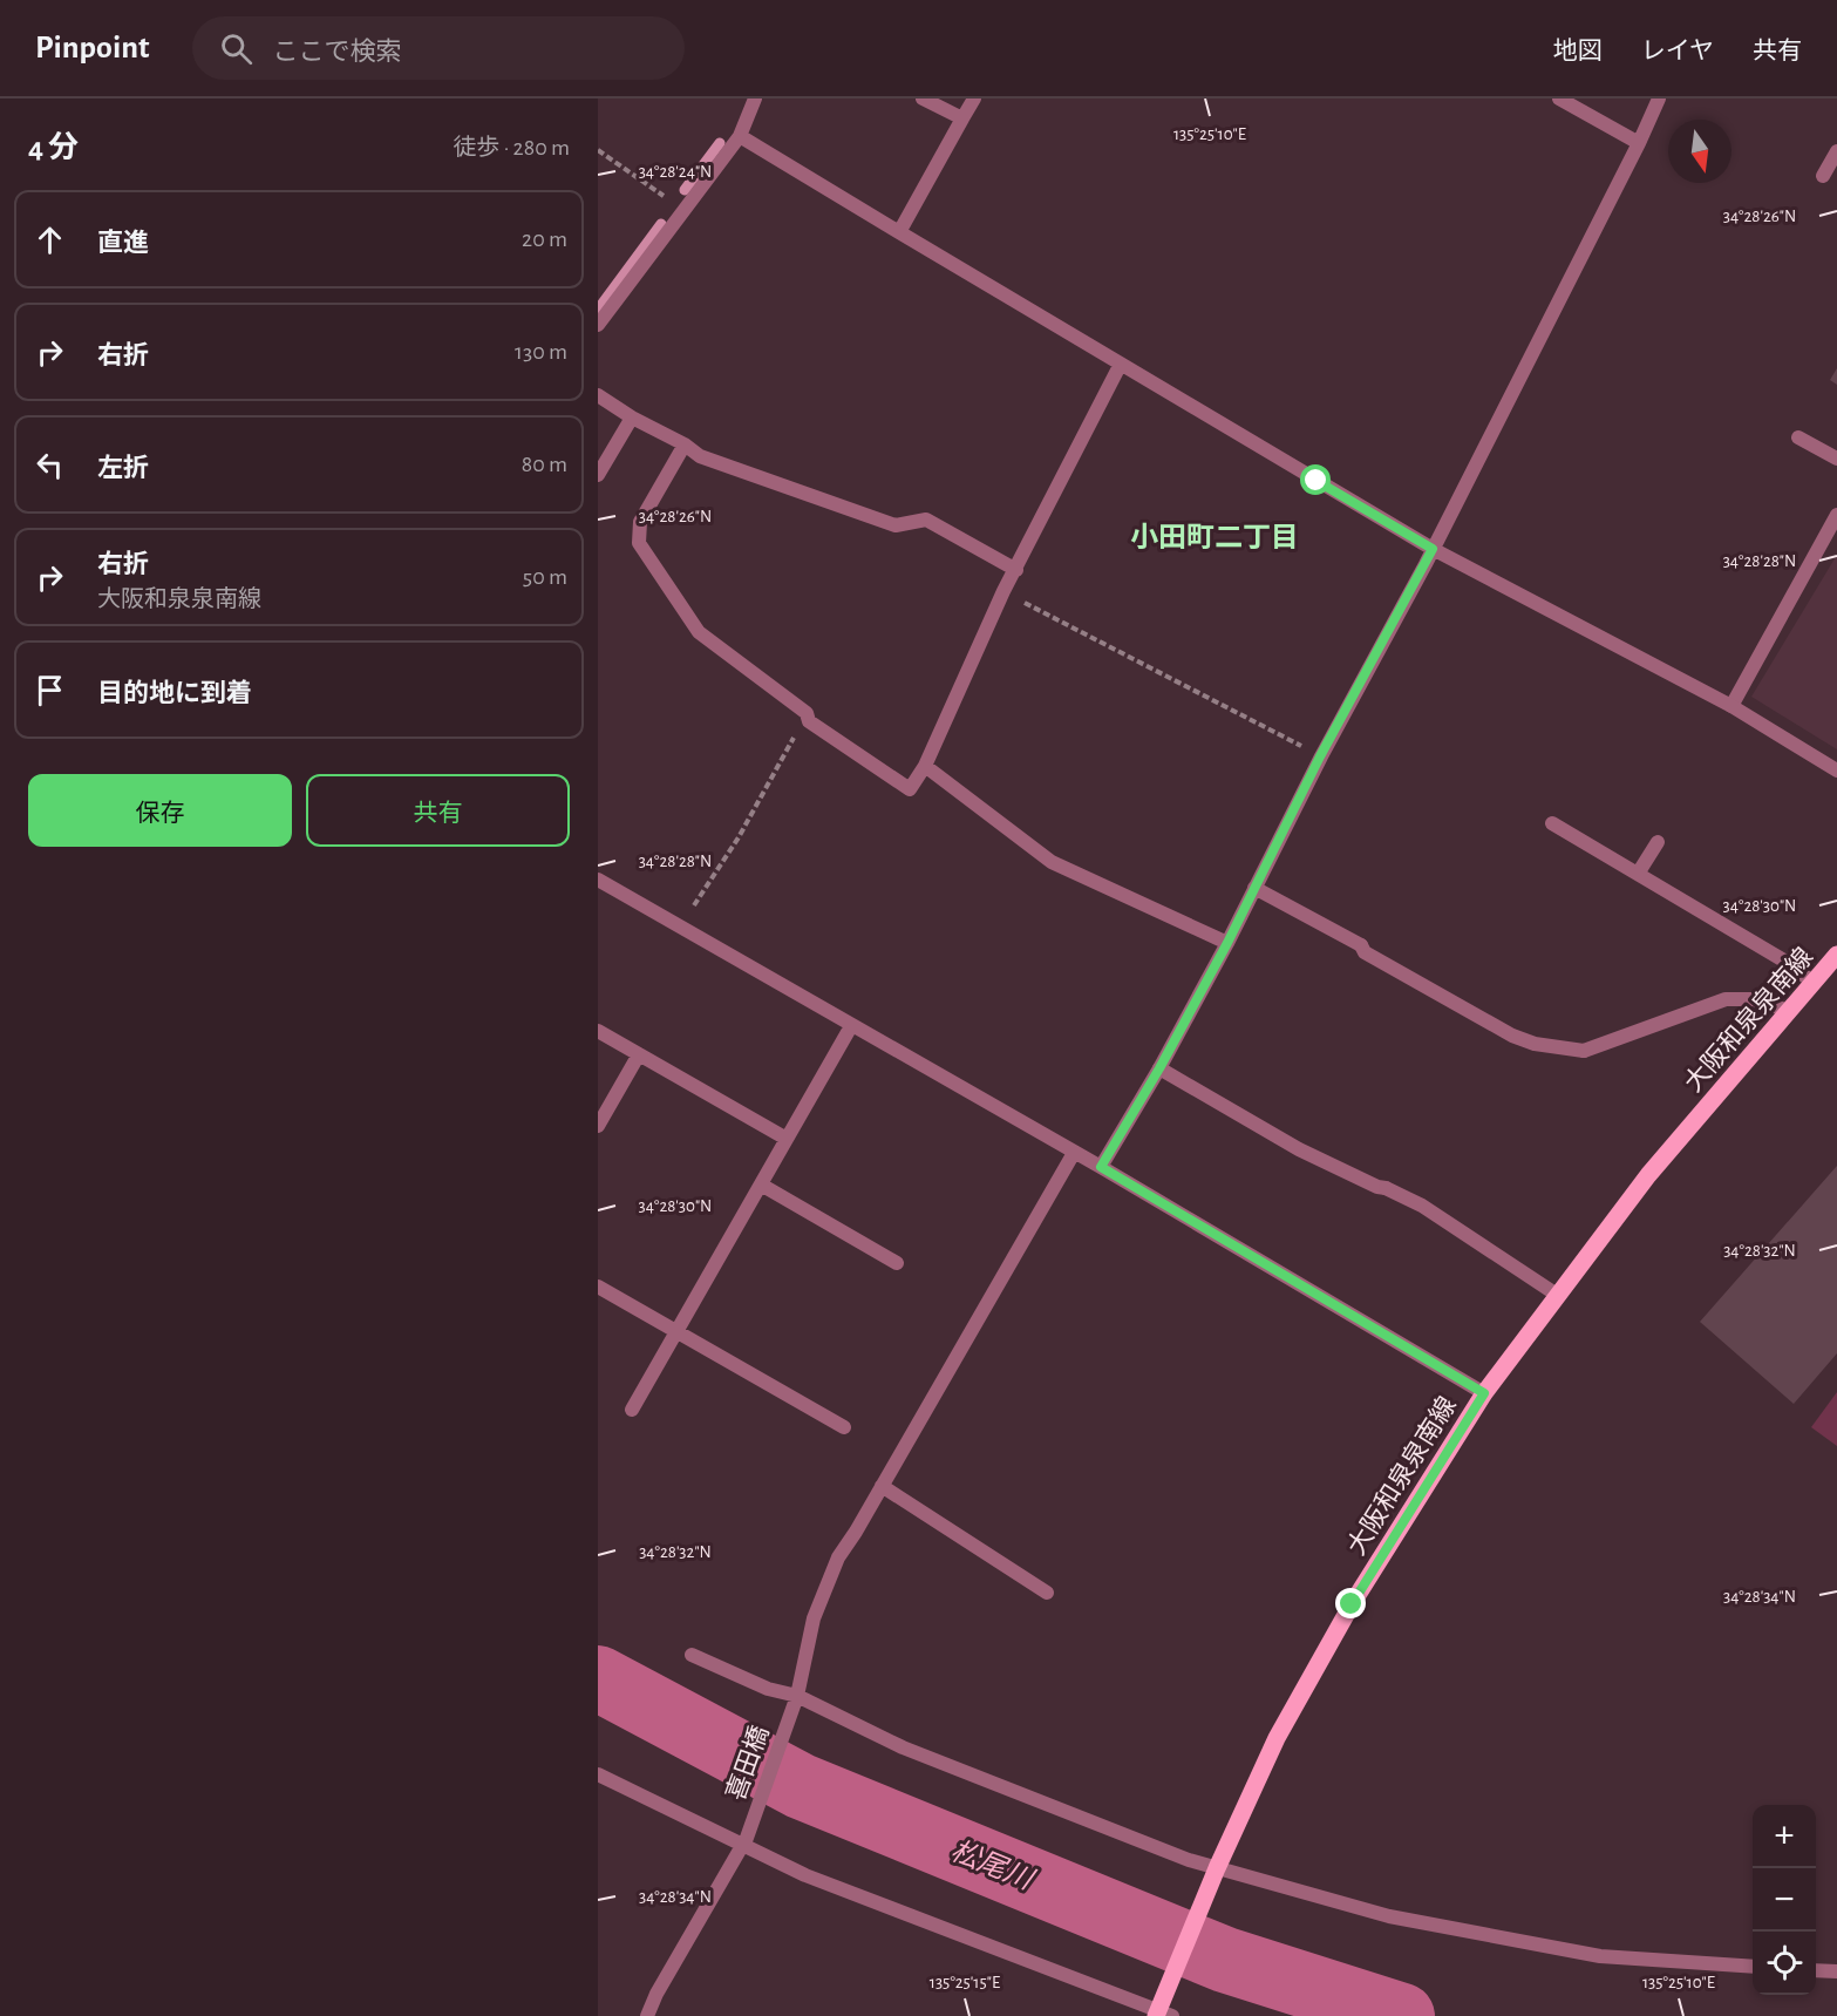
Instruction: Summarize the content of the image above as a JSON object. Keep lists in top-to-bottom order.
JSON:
{
  "streets": {
    "main road": ["大阪和泉泉南線"],
    "street": ["喜田橋"]
  },
  "districts": ["小田町二丁目"],
  "water": ["松尾川"],
  "north": "bottom",
  "page": {
    "header": "Pinpoint",
    "search": "ここで検索",
    "nav": ["地図", "レイヤ", "共有"],
    "heading": ["4 分", "徒歩 · 280 m"],
    "list": [
      ["直進", "20 m"],
      ["右折", "130 m"],
      ["左折", "80 m"],
      ["右折", "大阪和泉泉南線", "50 m"],
      "目的地に到着"
    ],
    "buttons": ["保存", "共有"],
    "map_buttons": ["+", "−"]
  },
  "coordinates": [
    "135°25'10\"E",
    "34°28'24\"N",
    "34°28'26\"N",
    "34°28'28\"N",
    "34°28'30\"N",
    "34°28'32\"N",
    "34°28'34\"N",
    "135°25'15\"E"
  ]
}
